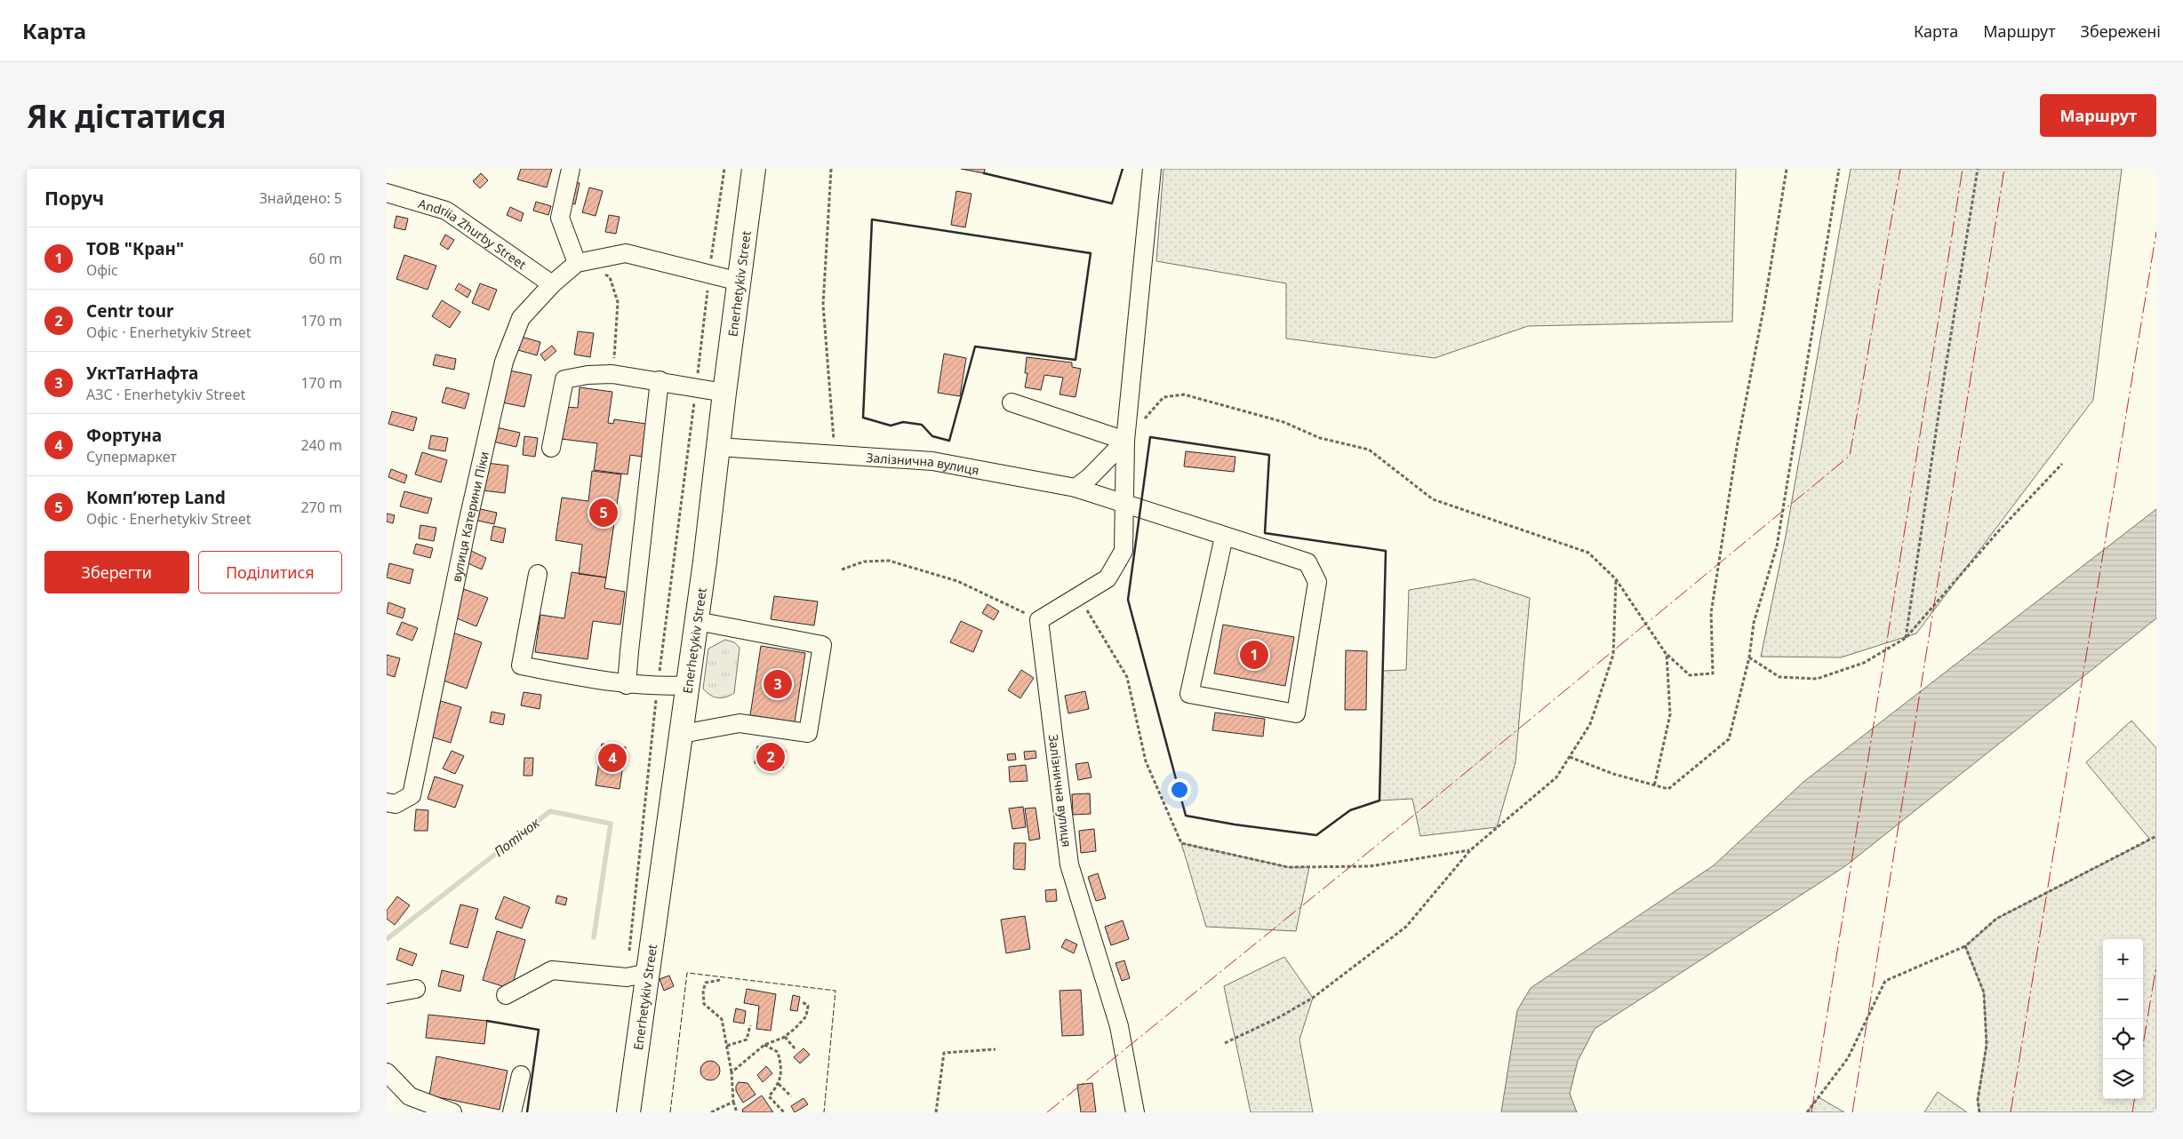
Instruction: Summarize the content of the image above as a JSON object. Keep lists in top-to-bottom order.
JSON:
{
  "streets": {
    "main road": ["Enerhetykiv Street"],
    "street": ["Andriia Zhurby Street", "Залізнична вулиця", "вулиця Катерини Піки"]
  },
  "crossings": [
    ["Andriia Zhurby Street", "вулиця Катерини Піки"],
    ["Enerhetykiv Street", "Залізнична вулиця"]
  ],
  "water": ["Потічок"],
  "page": {
    "header": "Карта",
    "nav": ["Карта", "Маршрут", "Збережені"],
    "buttons": [
      "Маршрут",
      ["Зберегти", "Поділитися"]
    ],
    "title": "Як дістатися",
    "heading": ["Поруч", "Знайдено: 5"],
    "list": [
      {
        "mark": "1",
        "name": "ТОВ \"Кран\"",
        "note": "Офіс",
        "value": "60 m"
      },
      {
        "mark": "2",
        "name": "Centr tour",
        "note": "Офіс · Enerhetykiv Street",
        "value": "170 m"
      },
      {
        "mark": "3",
        "name": "УктТатНафта",
        "note": "АЗС · Enerhetykiv Street",
        "value": "170 m"
      },
      {
        "mark": "4",
        "name": "Фортуна",
        "note": "Супермаркет",
        "value": "240 m"
      },
      {
        "mark": "5",
        "name": "Комп’ютер Land",
        "note": "Офіс · Enerhetykiv Street",
        "value": "270 m"
      }
    ],
    "pins": [
      "5",
      "1",
      "3",
      "2",
      "4"
    ],
    "map_buttons": ["+", "−"]
  }
}
